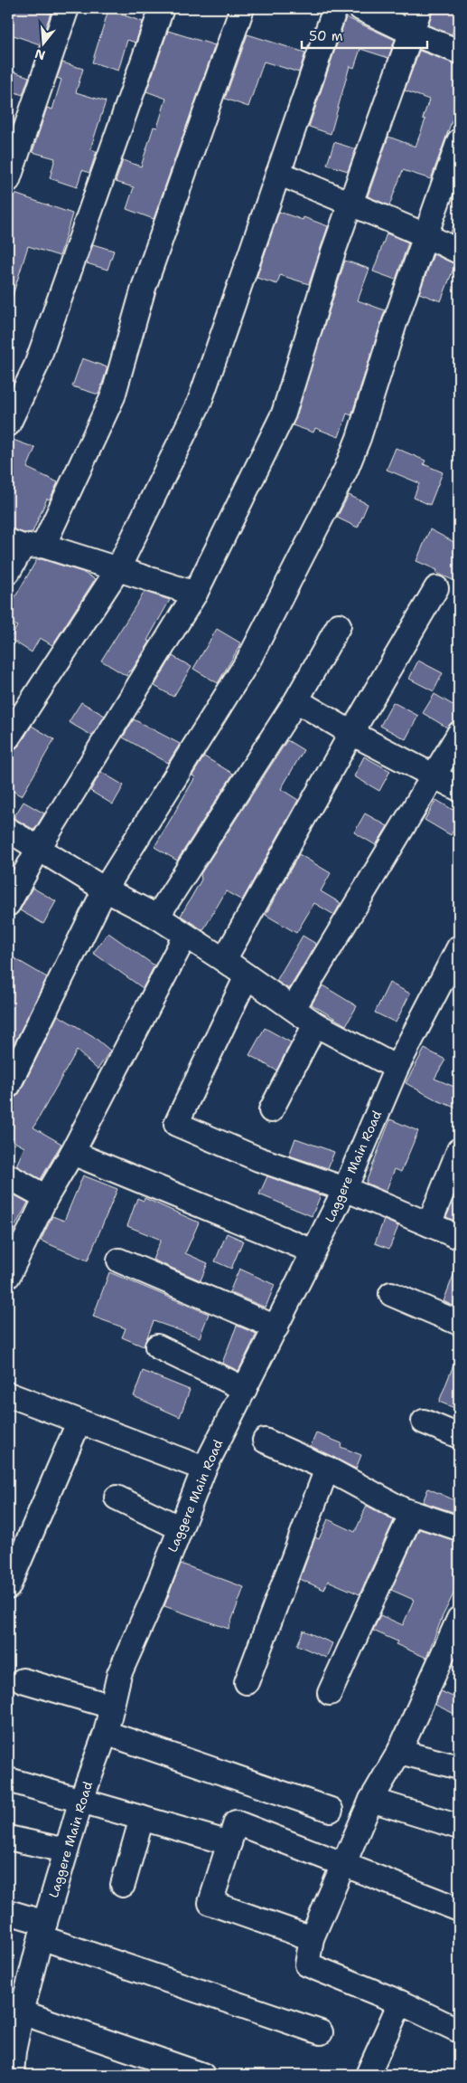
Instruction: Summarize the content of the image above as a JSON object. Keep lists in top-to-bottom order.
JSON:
{
  "streets": {
    "street": ["Laggere Main Road"]
  },
  "scale_bar": "50 m",
  "north": "bottom"
}
